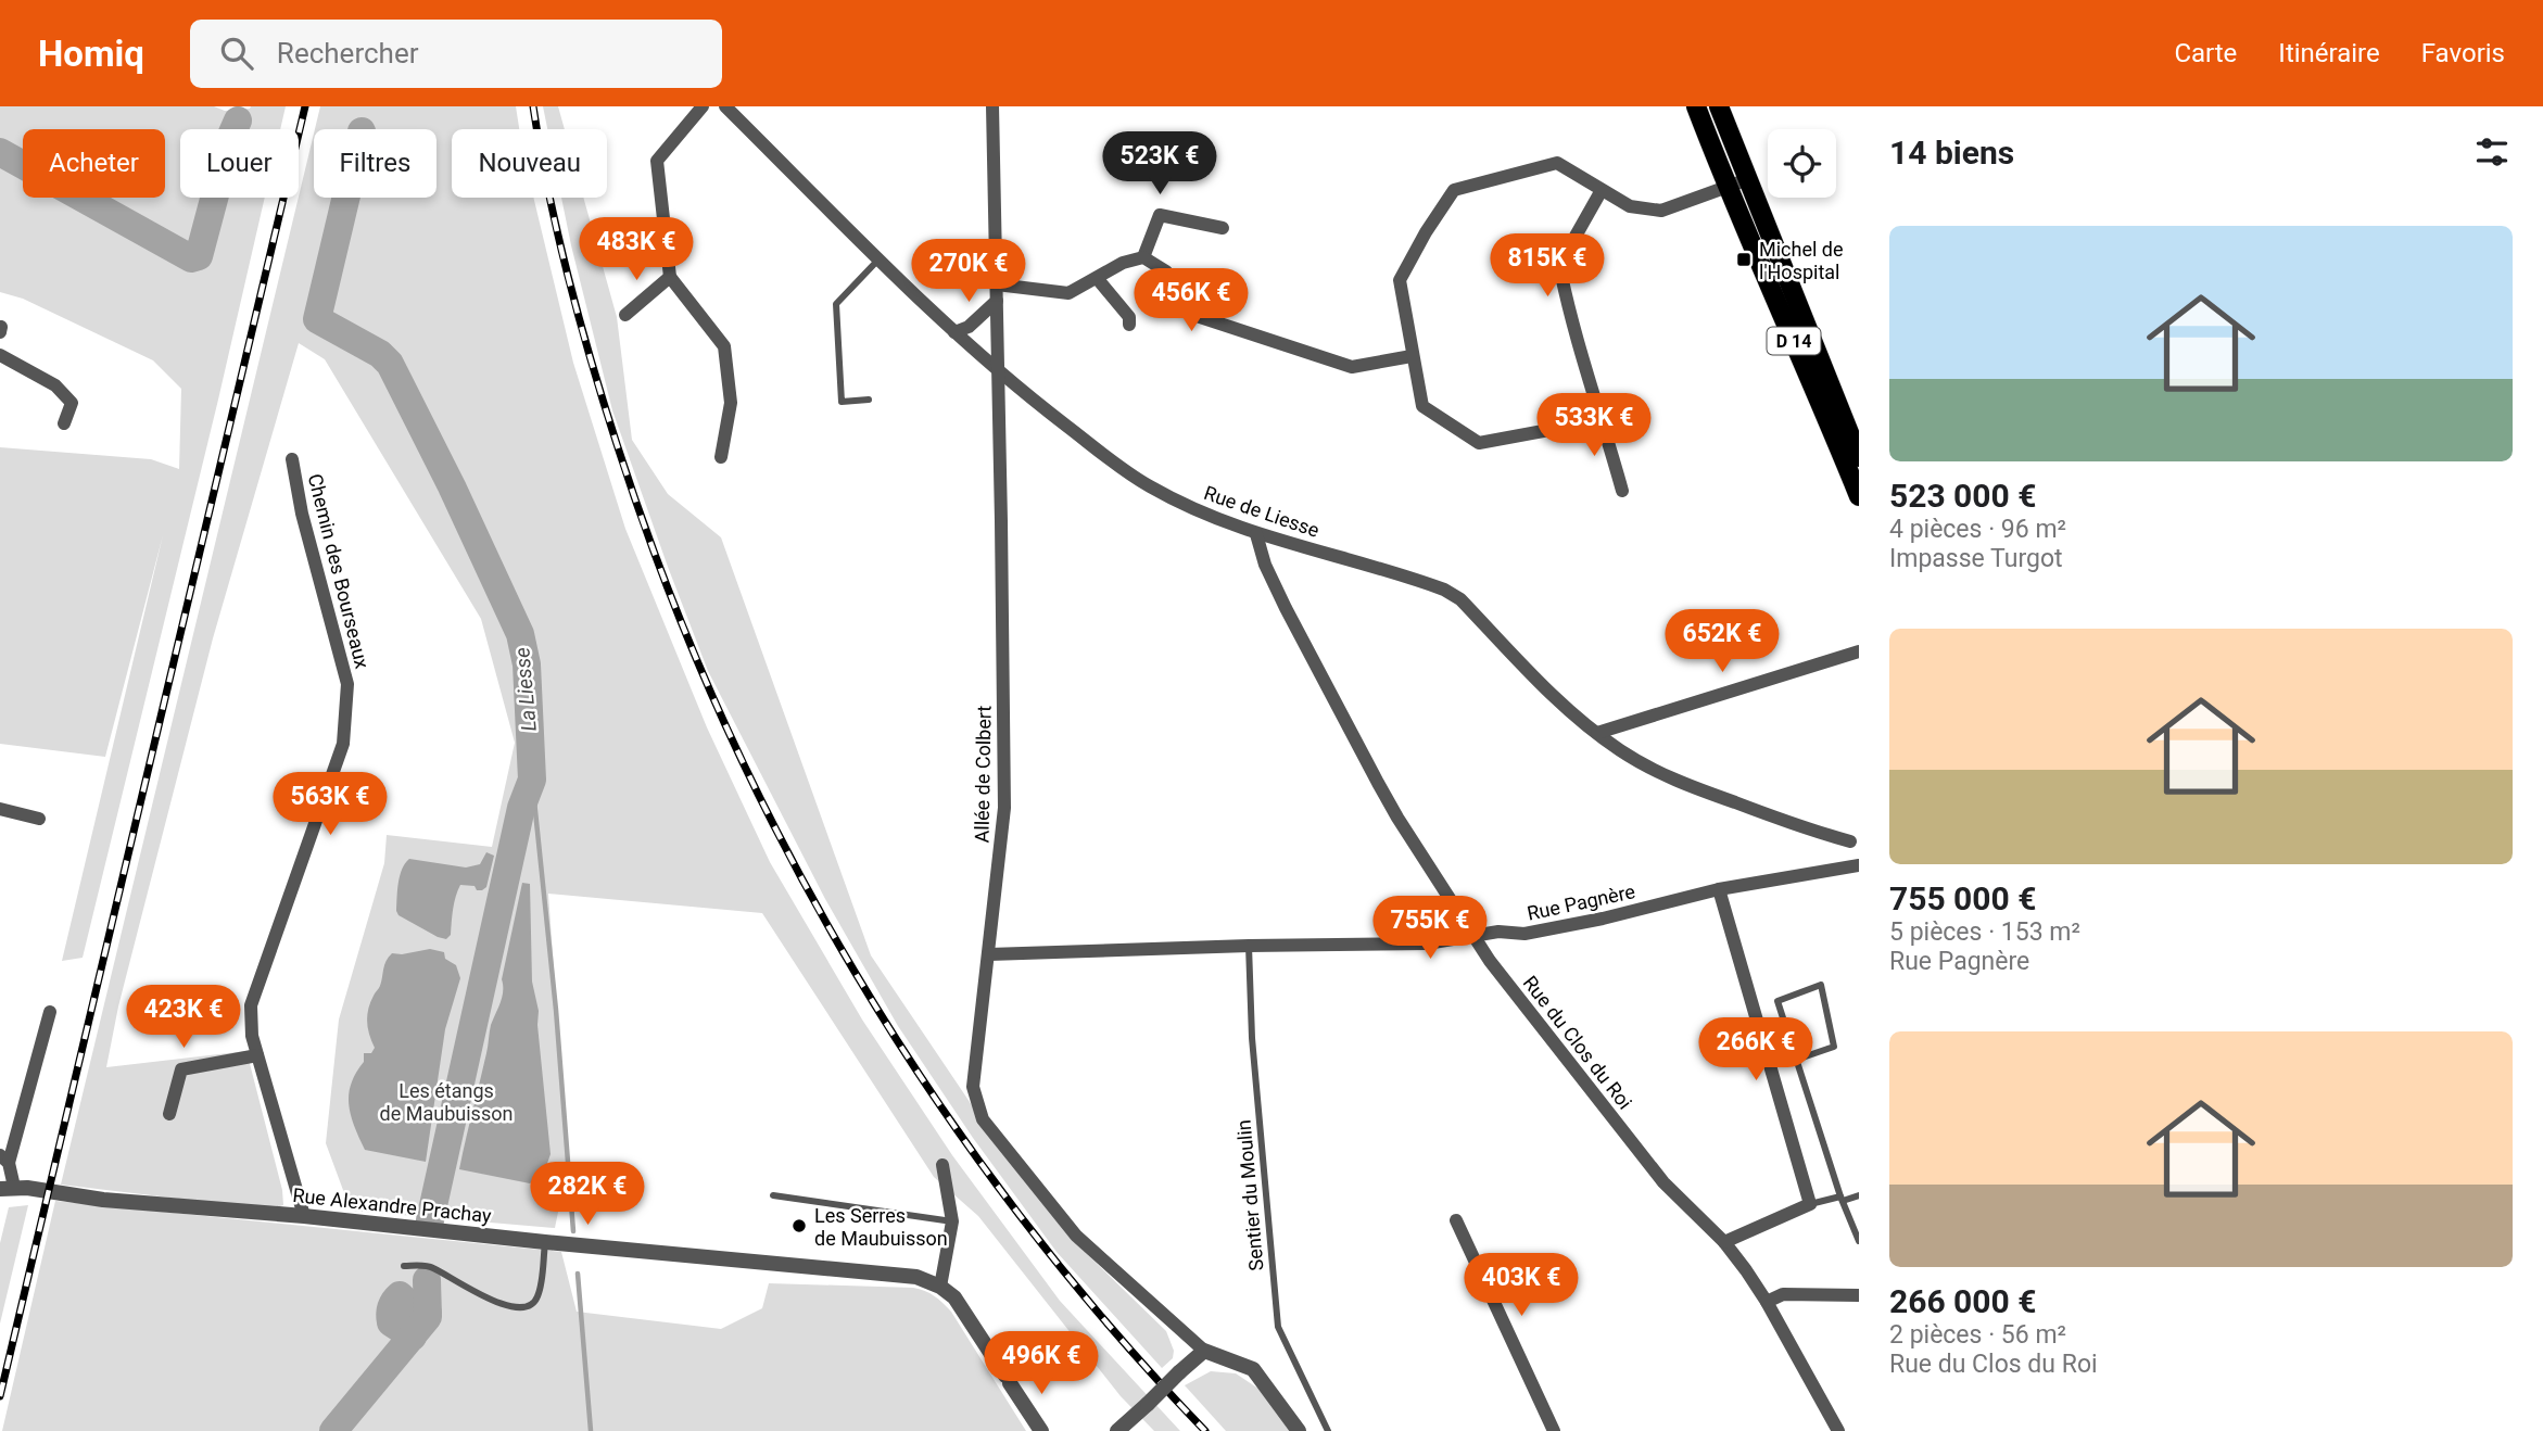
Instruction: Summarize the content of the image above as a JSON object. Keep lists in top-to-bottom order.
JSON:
{
  "streets": {
    "main road": ["D 14"],
    "street": [
      "Rue de Liesse",
      "Chemin des Bourseaux",
      "Allée de Colbert",
      "Rue Pagnère",
      "Rue du Clos du Roi",
      "Rue Alexandre Prachay"
    ],
    "lane": ["Sentier du Moulin"]
  },
  "crossings": [
    ["Rue de Liesse", "Allée de Colbert"],
    ["Rue de Liesse", "Rue du Clos du Roi"],
    ["Chemin des Bourseaux", "Rue Alexandre Prachay"],
    ["Allée de Colbert", "Rue Pagnère"],
    ["Rue Pagnère", "Rue du Clos du Roi"],
    ["Rue Pagnère", "Sentier du Moulin"]
  ],
  "water": ["La Liesse"],
  "parks": ["Les étangs de Maubuisson"],
  "places": {
    "transit": ["Michel de l'Hospital"],
    "other": ["Les Serres de Maubuisson"]
  },
  "page": {
    "header": "Homiq",
    "search": "Rechercher",
    "nav": ["Carte", "Itinéraire", "Favoris"],
    "heading": "14 biens",
    "chip": [
      "Acheter",
      "Louer",
      "Filtres",
      "Nouveau"
    ],
    "price": [
      "523K €",
      "483K €",
      "815K €",
      "270K €",
      "456K €",
      "533K €",
      "652K €",
      "563K €",
      "755K €",
      "423K €",
      "266K €",
      "282K €",
      "403K €",
      "496K €"
    ],
    "list": [
      {
        "name": "523 000 €",
        "note": "4 pièces · 96 m² · Impasse Turgot"
      },
      {
        "name": "755 000 €",
        "note": "5 pièces · 153 m² · Rue Pagnère"
      },
      {
        "name": "266 000 €",
        "note": "2 pièces · 56 m² · Rue du Clos du Roi"
      }
    ]
  }
}
